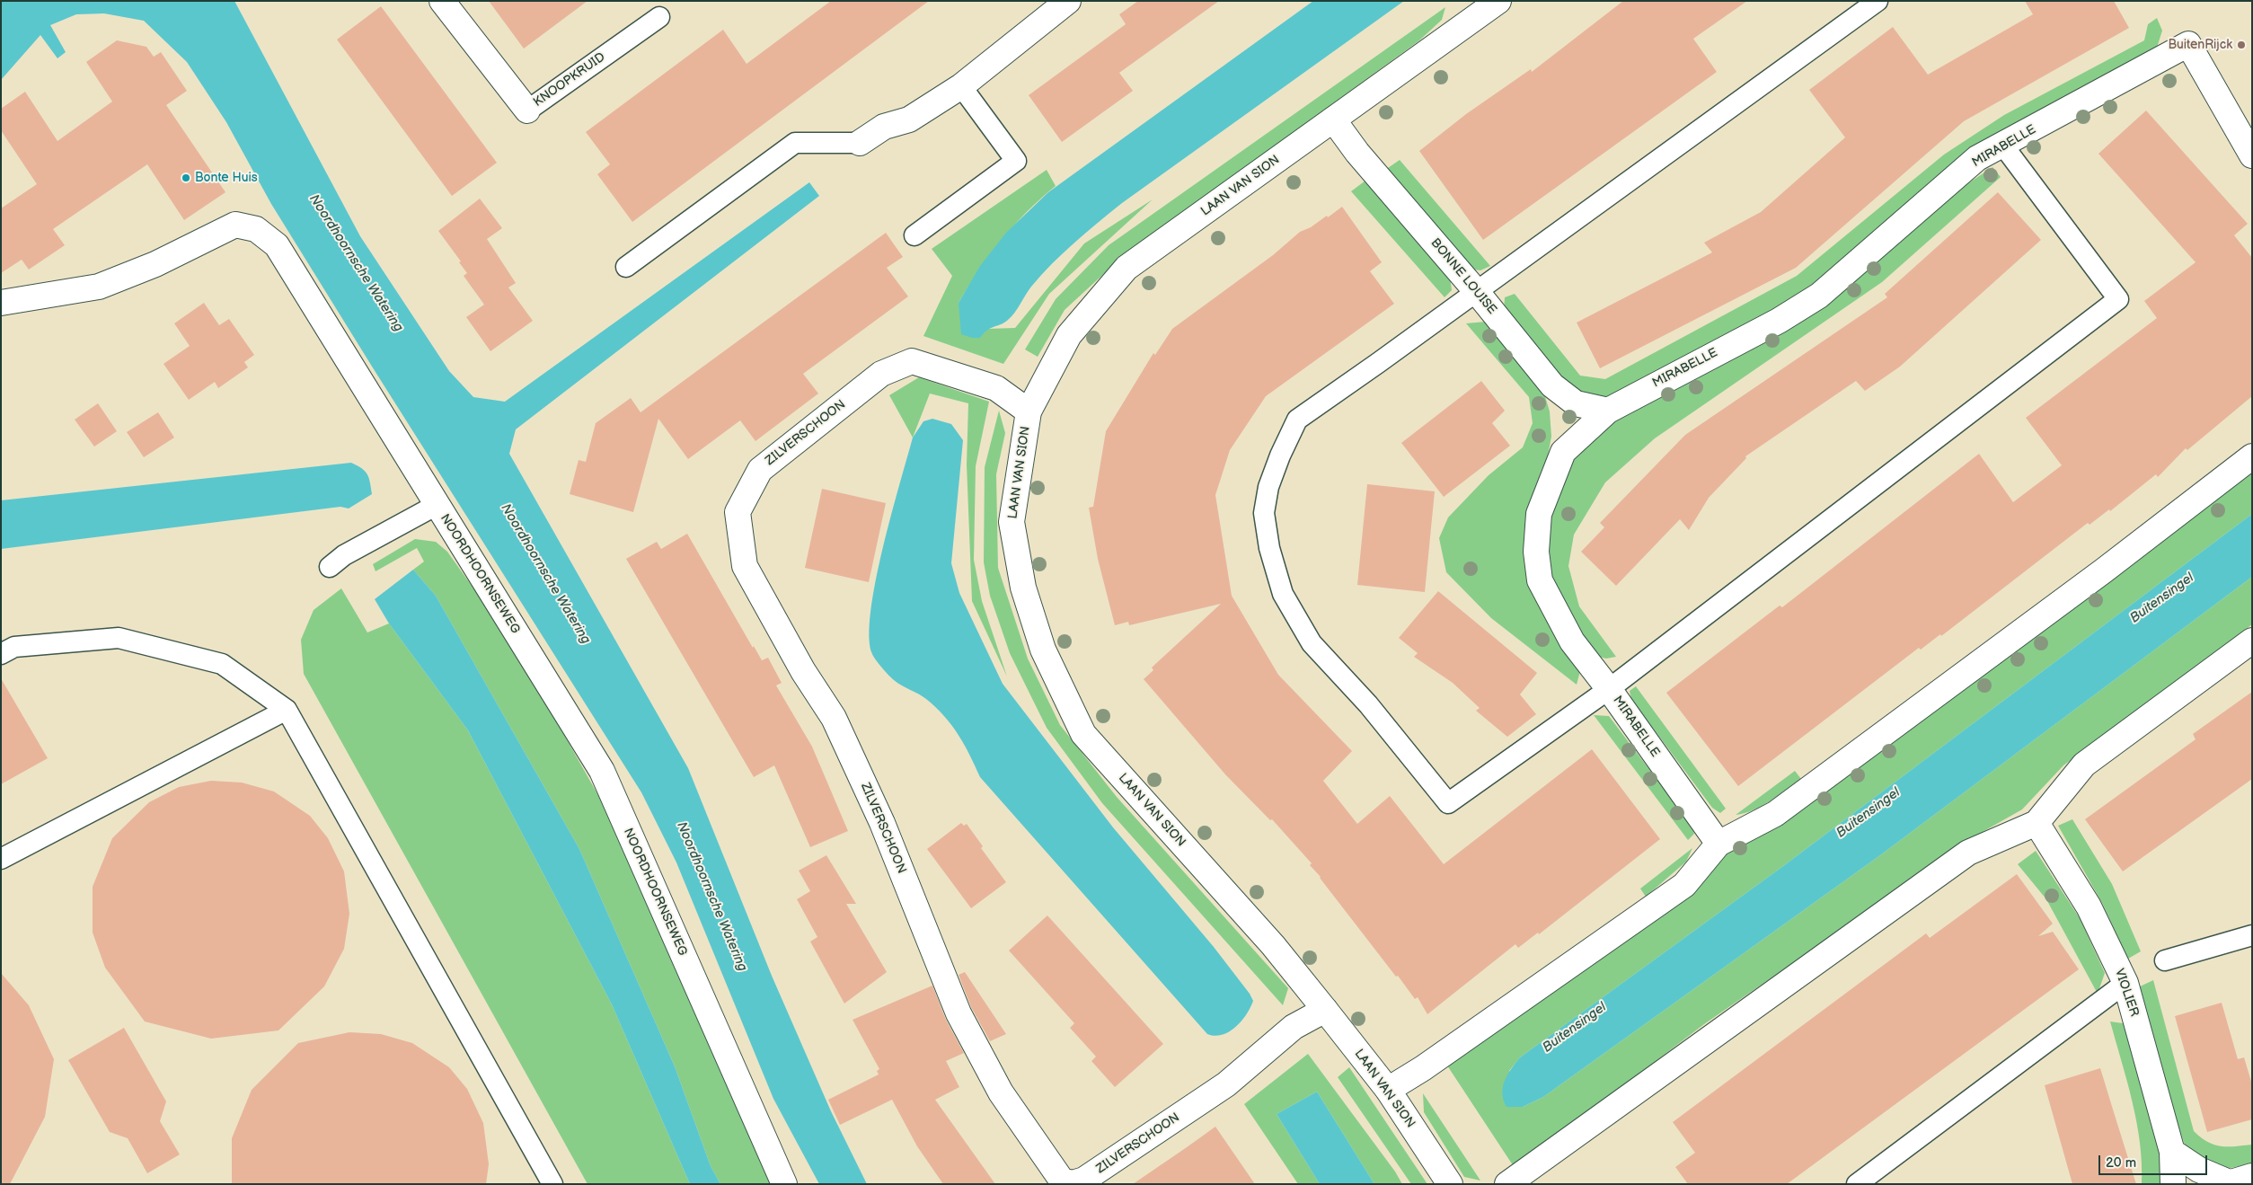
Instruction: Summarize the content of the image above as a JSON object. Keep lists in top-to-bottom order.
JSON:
{
  "streets": {
    "street": [
      "KNOOPKRUID",
      "MIRABELLE",
      "LAAN VAN SION",
      "BONNE LOUISE",
      "ZILVERSCHOON",
      "NOORDHOORNSEWEG",
      "VIOLIER"
    ]
  },
  "crossings": [
    ["MIRABELLE", "BONNE LOUISE"],
    ["LAAN VAN SION", "BONNE LOUISE"],
    ["LAAN VAN SION", "ZILVERSCHOON"]
  ],
  "water": ["Noordhoornsche Watering", "Buitensingel"],
  "places": ["BuitenRijck", "Bonte Huis"],
  "scale_bar": "20 m"
}
